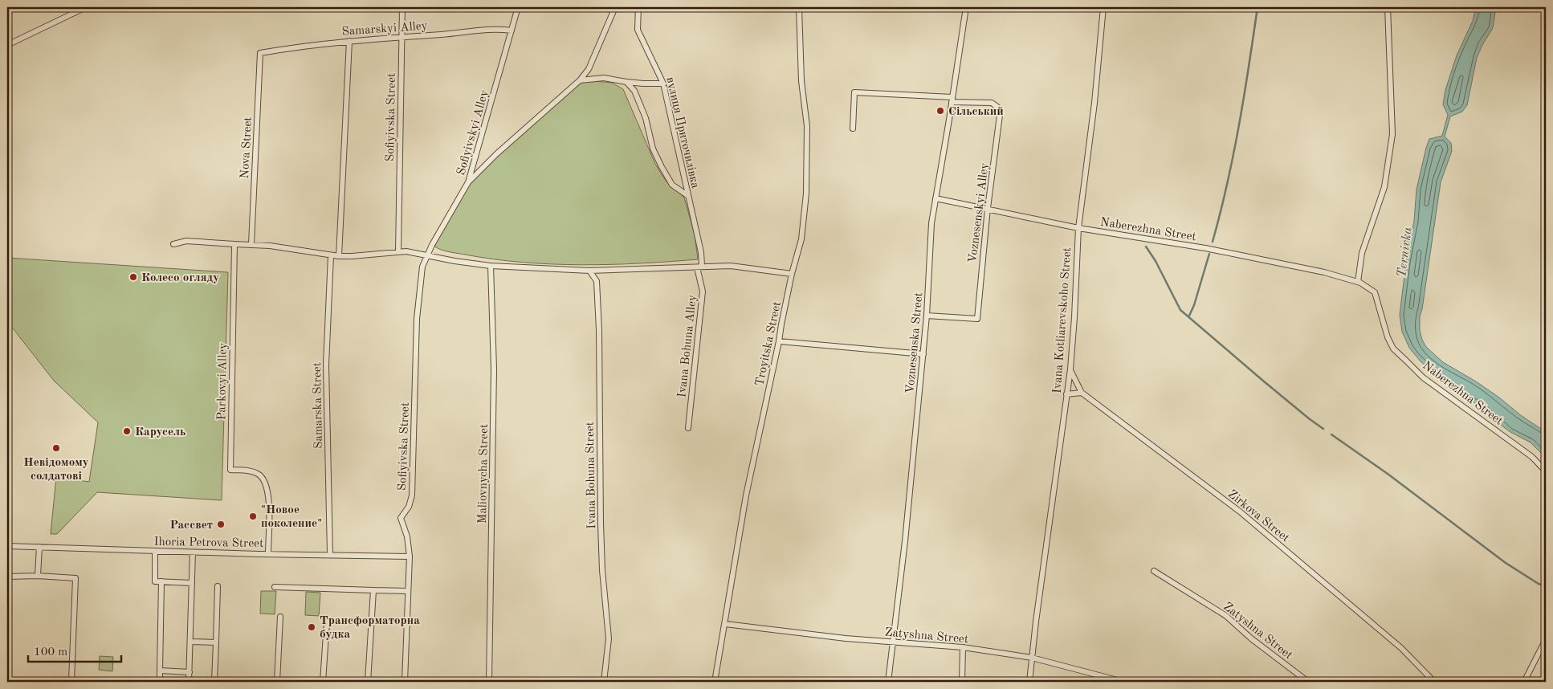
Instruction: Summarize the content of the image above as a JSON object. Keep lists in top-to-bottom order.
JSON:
{
  "streets": {
    "street": [
      "Samarskyi Alley",
      "Sofiyivska Street",
      "Sofiyivskyi Alley",
      "вулиця Приточилівка",
      "Nova Street",
      "Voznesenskyi Alley",
      "Naberezhna Street",
      "Ivana Kotliarevskoho Street",
      "Voznesenska Street",
      "Troyitska Street",
      "Ivana Bohuna Alley",
      "Parkovyi Alley",
      "Samarska Street",
      "Maliovnycha Street",
      "Ivana Bohuna Street",
      "Zirkova Street",
      "Ihoria Petrova Street",
      "Zatyshna Street"
    ]
  },
  "crossings": [
    ["Samarskyi Alley", "Sofiyivska Street"],
    ["Samarskyi Alley", "Sofiyivskyi Alley"],
    ["Samarskyi Alley", "Nova Street"],
    ["Sofiyivska Street", "Sofiyivskyi Alley"],
    ["Sofiyivska Street", "Ihoria Petrova Street"],
    ["вулиця Приточилівка", "Ivana Bohuna Alley"],
    ["Voznesenskyi Alley", "Naberezhna Street"],
    ["Voznesenskyi Alley", "Voznesenska Street"],
    ["Naberezhna Street", "Ivana Kotliarevskoho Street"],
    ["Naberezhna Street", "Voznesenska Street"],
    ["Ivana Kotliarevskoho Street", "Zirkova Street"],
    ["Ivana Kotliarevskoho Street", "Zatyshna Street"],
    ["Voznesenska Street", "Zatyshna Street"],
    ["Troyitska Street", "Zatyshna Street"],
    ["Parkovyi Alley", "Ihoria Petrova Street"],
    ["Samarska Street", "Ihoria Petrova Street"]
  ],
  "water": ["Ternivka"],
  "places": [
    "Сільський",
    "Колесо огляду",
    "Карусель",
    "Невідомому солдатові",
    "\"Новое поколение\"",
    "Рассвет",
    "Трансформаторна будка"
  ],
  "scale_bar": "100 m"
}
